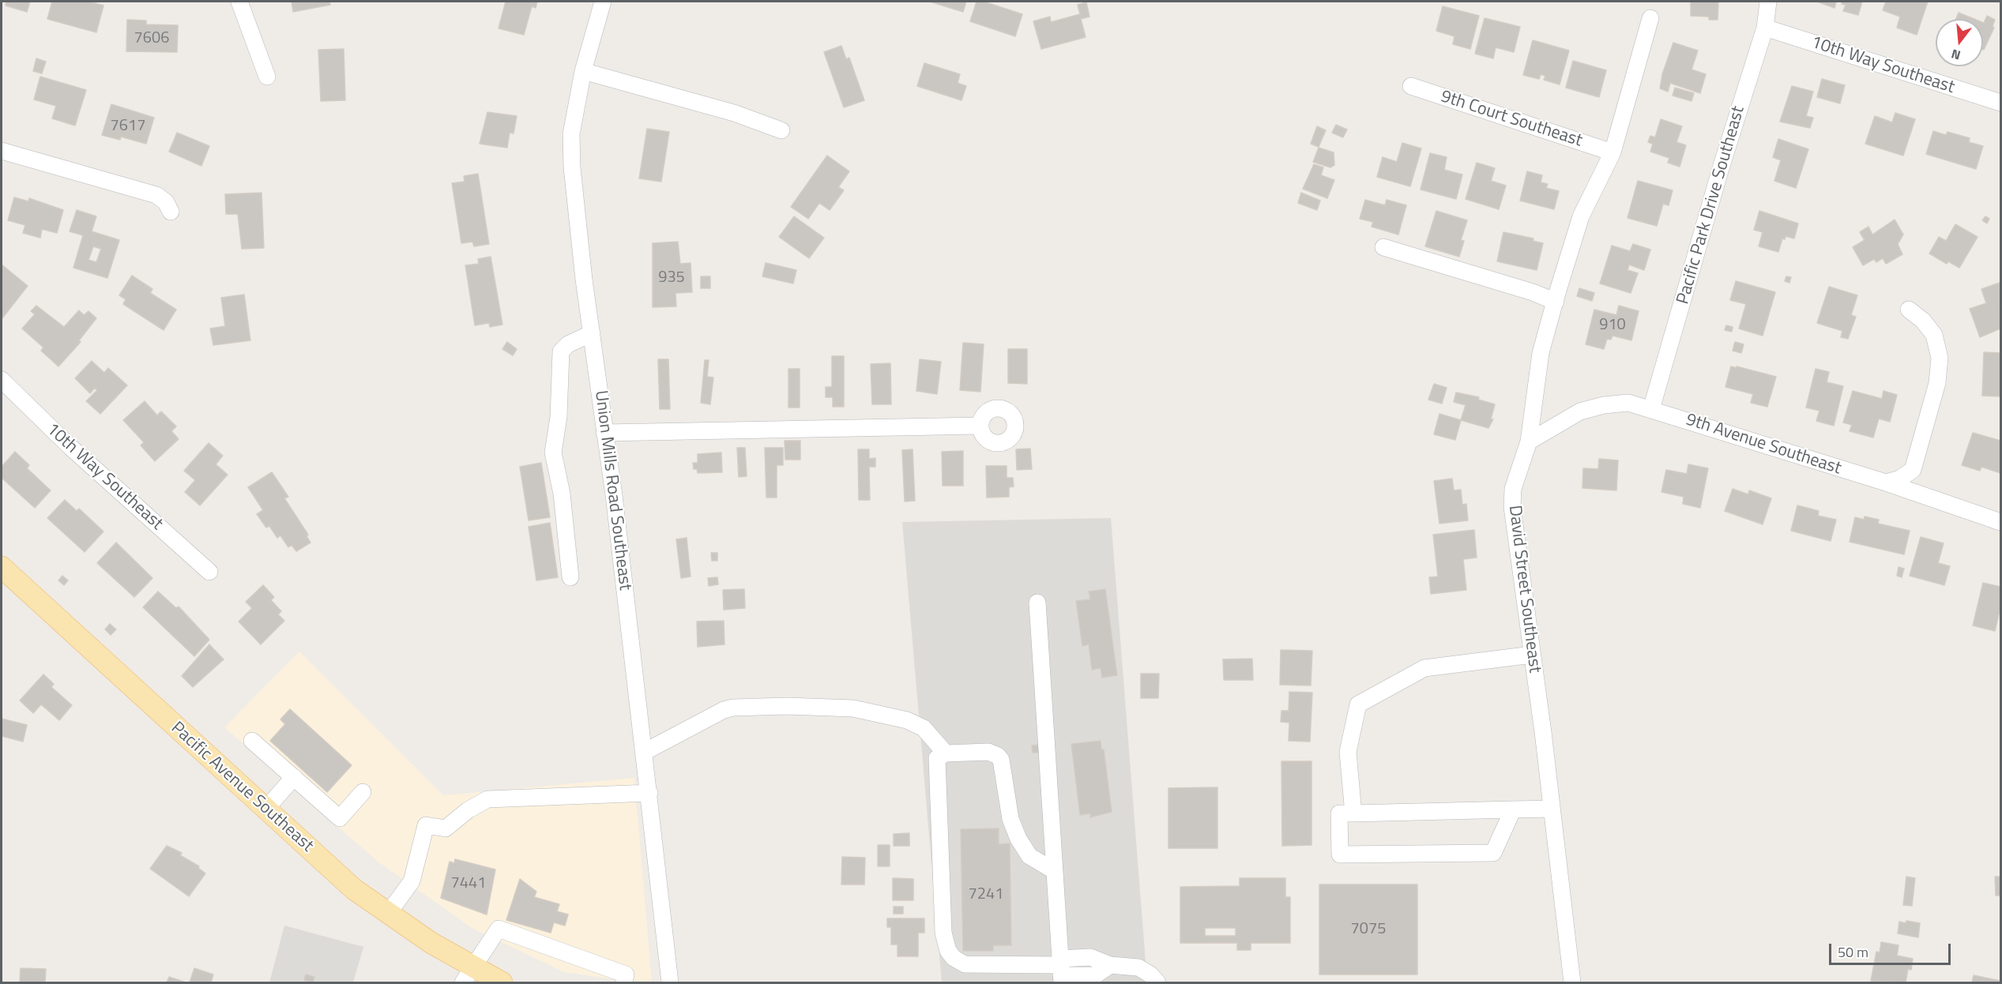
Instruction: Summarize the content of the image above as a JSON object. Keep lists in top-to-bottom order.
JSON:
{
  "streets": {
    "main road": ["Pacific Avenue Southeast"],
    "street": [
      "10th Way Southeast",
      "9th Court Southeast",
      "Pacific Park Drive Southeast",
      "9th Avenue Southeast",
      "Union Mills Road Southeast",
      "David Street Southeast"
    ]
  },
  "crossings": [
    ["10th Way Southeast", "Pacific Park Drive Southeast"],
    ["9th Court Southeast", "David Street Southeast"],
    ["Pacific Park Drive Southeast", "9th Avenue Southeast"],
    ["9th Avenue Southeast", "David Street Southeast"]
  ],
  "house_numbers": [
    "7606",
    "7617",
    "935",
    "910",
    "7441",
    "7241",
    "7075"
  ],
  "scale_bar": "50 m",
  "north": "bottom"
}
